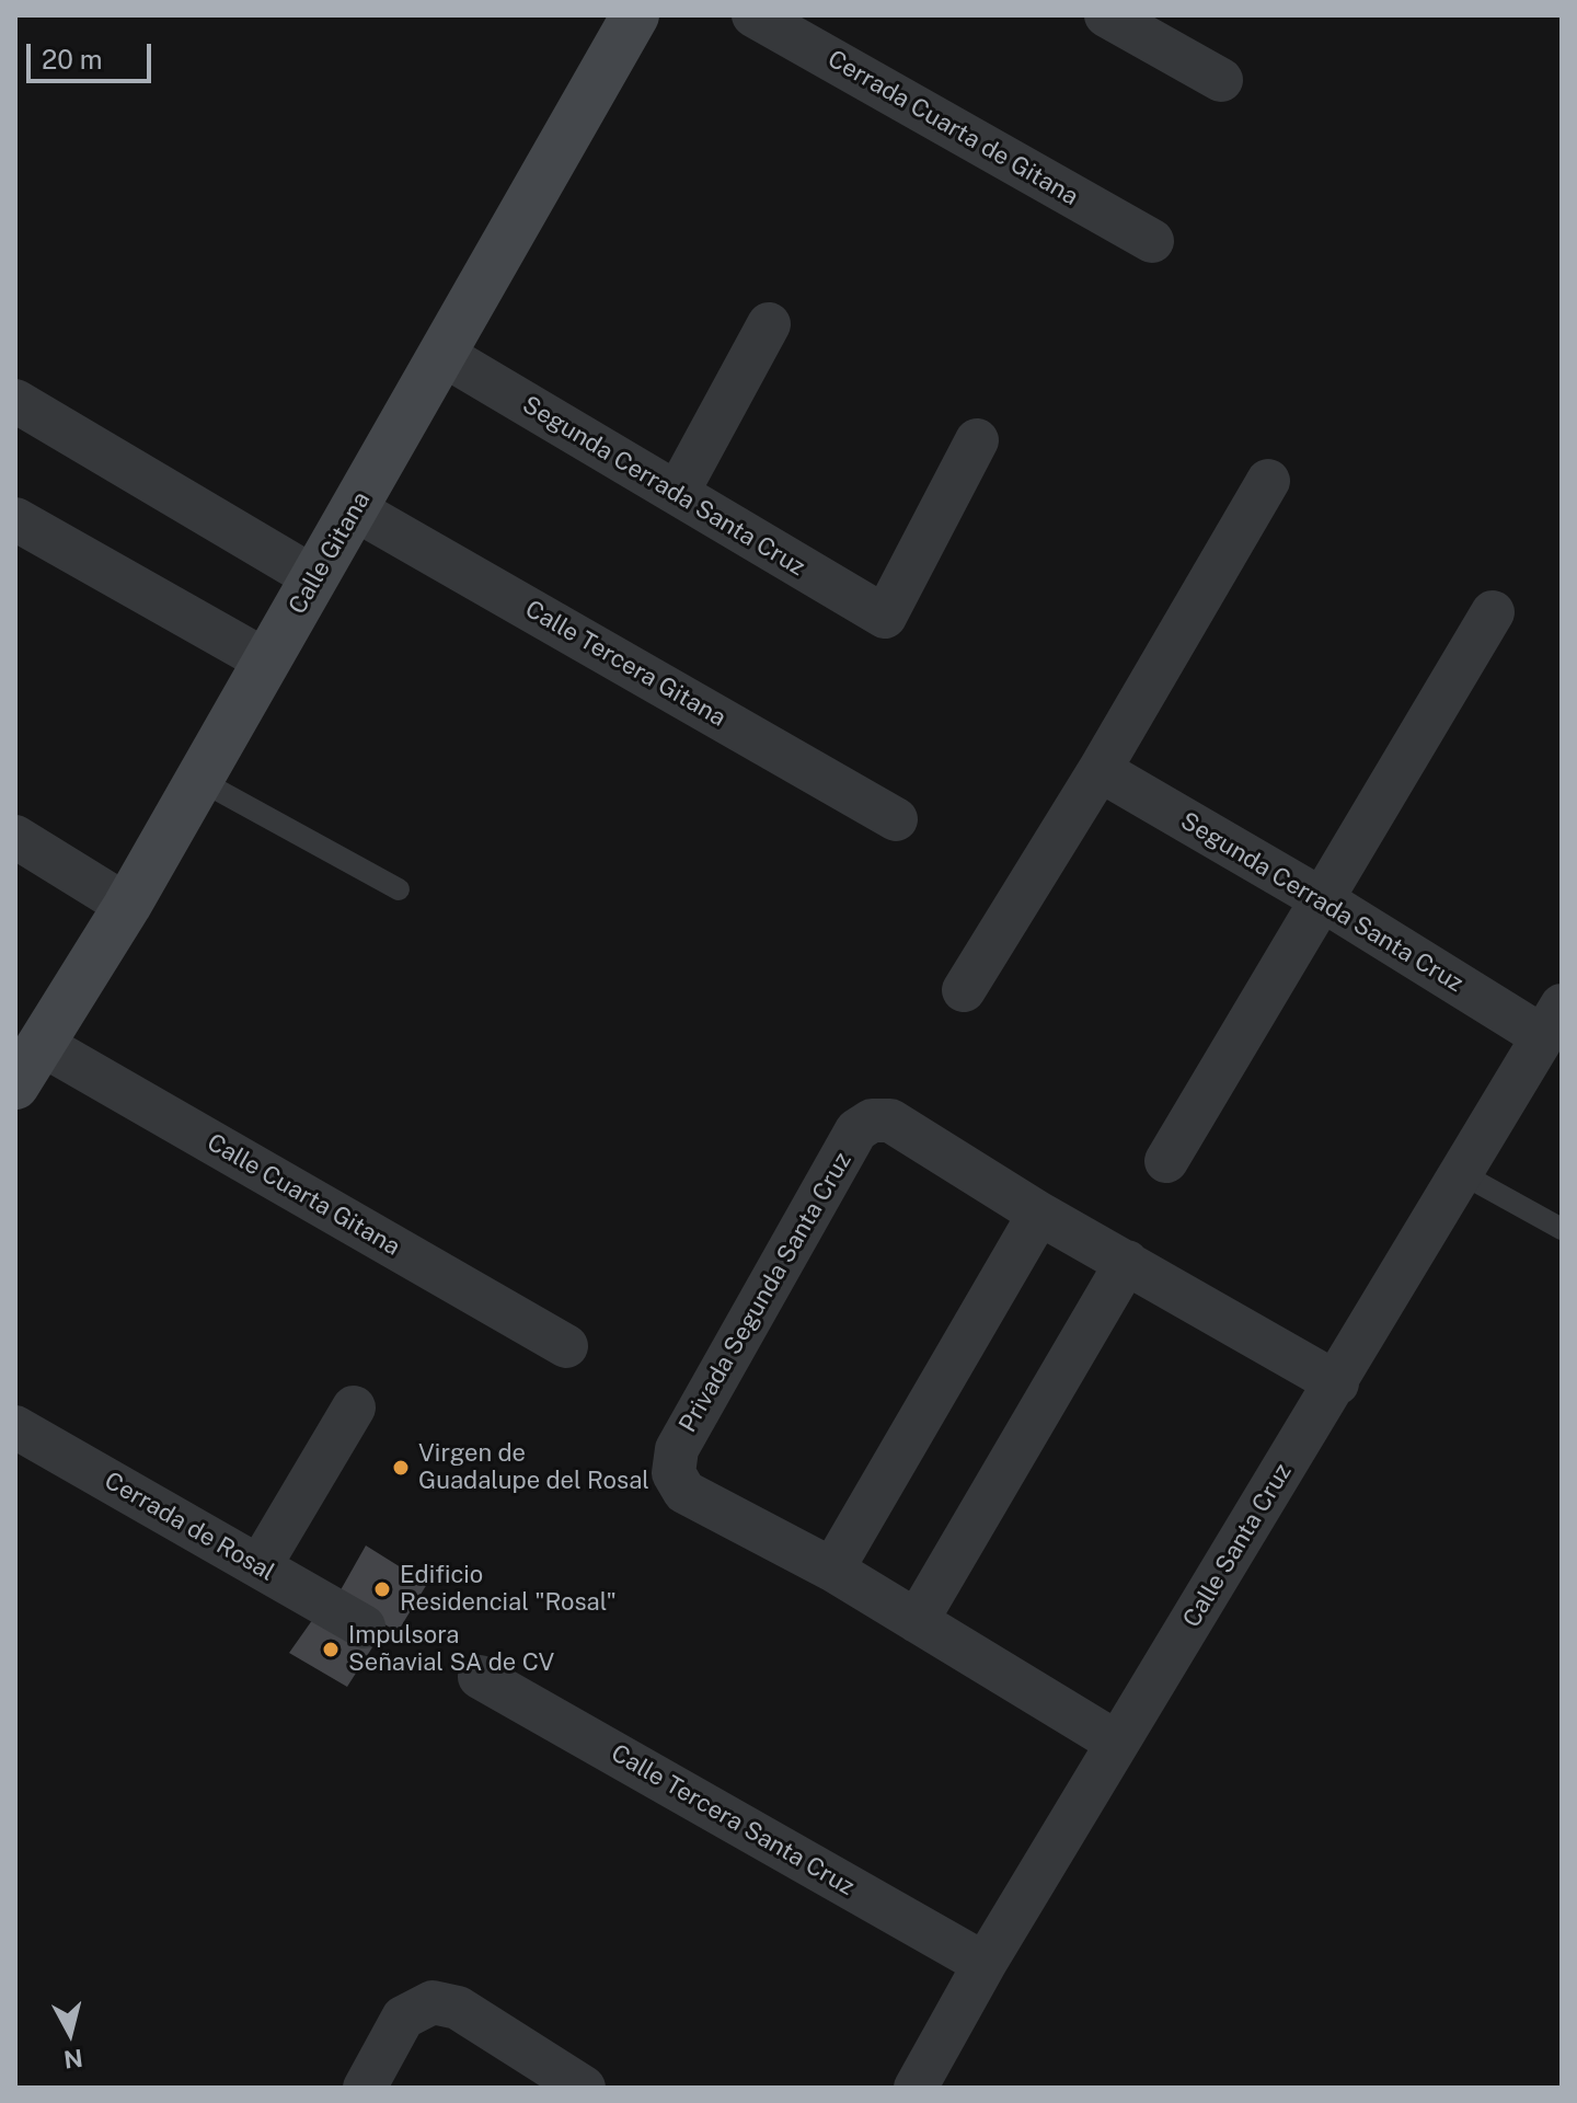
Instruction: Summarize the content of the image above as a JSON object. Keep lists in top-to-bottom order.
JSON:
{
  "streets": {
    "street": [
      "Cerrada Cuarta de Gitana",
      "Segunda Cerrada Santa Cruz",
      "Calle Gitana",
      "Calle Tercera Gitana",
      "Calle Cuarta Gitana",
      "Privada Segunda Santa Cruz",
      "Cerrada de Rosal",
      "Calle Santa Cruz",
      "Calle Tercera Santa Cruz"
    ]
  },
  "crossings": [
    ["Segunda Cerrada Santa Cruz", "Calle Gitana"],
    ["Segunda Cerrada Santa Cruz", "Calle Santa Cruz"],
    ["Calle Gitana", "Calle Tercera Gitana"],
    ["Calle Gitana", "Calle Cuarta Gitana"],
    ["Calle Santa Cruz", "Calle Tercera Santa Cruz"]
  ],
  "places": ["Virgen de Guadalupe del Rosal", "Edificio Residencial \"Rosal\"", "Impulsora Señavial SA de CV"],
  "scale_bar": "20 m",
  "north": "bottom"
}
